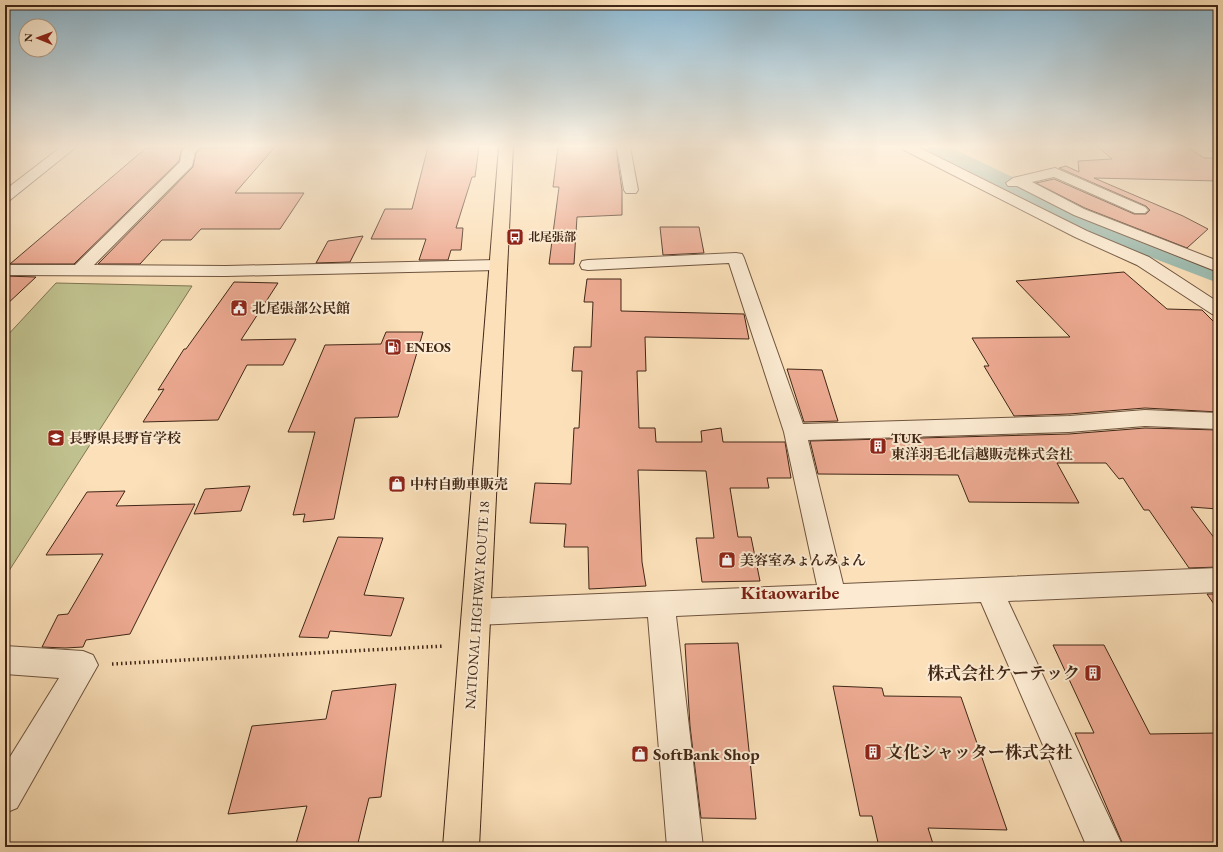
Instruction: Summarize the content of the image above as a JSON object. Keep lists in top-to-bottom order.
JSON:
{
  "streets": {
    "highway": ["NATIONAL HIGHWAY ROUTE 18"]
  },
  "districts": ["Kitaowaribe"],
  "places": {
    "bus stop": ["北尾張部"],
    "public building": ["北尾張部公民館"],
    "fuel station": ["ENEOS"],
    "school or university": ["長野県長野盲学校"],
    "building": ["TUK 東洋羽毛北信越販売株式会社", "株式会社ケーテック", "文化シャッター株式会社"],
    "shop": ["中村自動車販売", "美容室みょんみょん", "SoftBank Shop"]
  },
  "north": "left"
}
